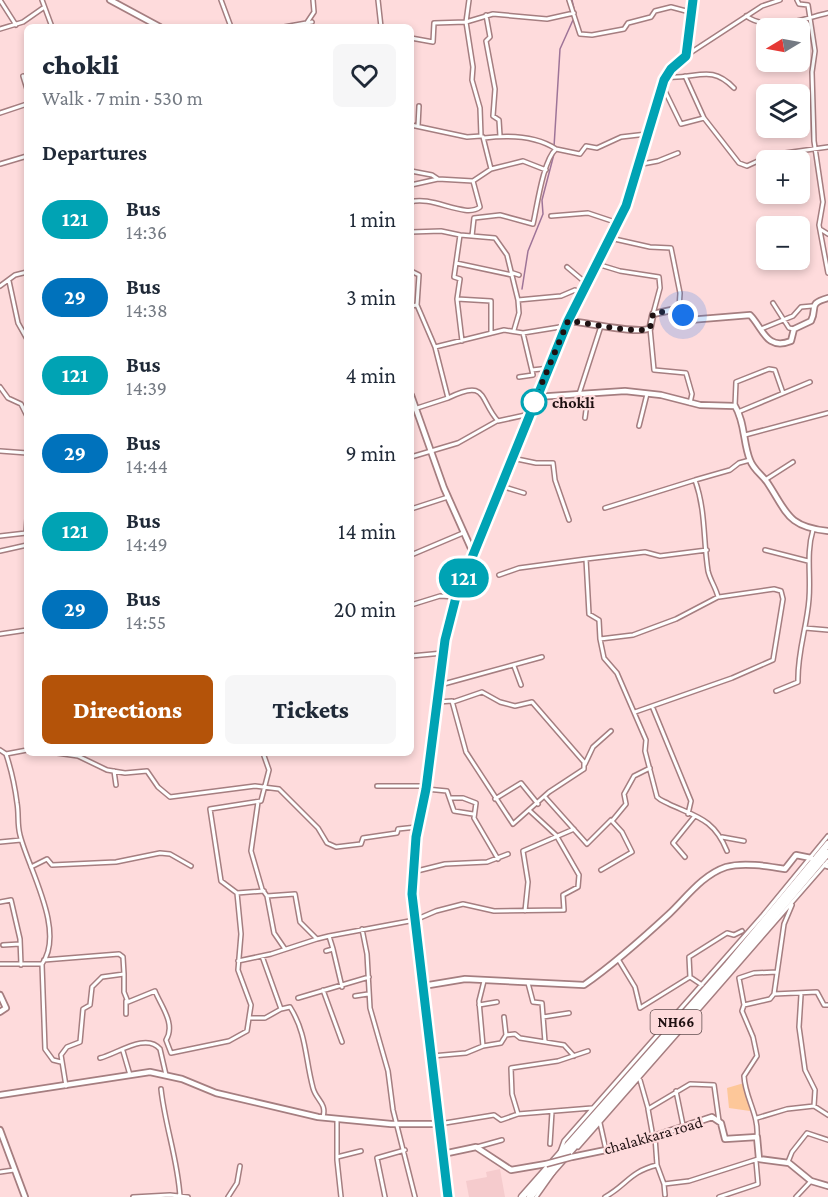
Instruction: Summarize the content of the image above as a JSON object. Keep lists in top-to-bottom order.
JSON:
{
  "streets": {
    "highway": ["NH66"],
    "main road": ["chalakkara road"]
  },
  "crossings": [
    ["NH66", "chalakkara road"]
  ],
  "places": ["chokli"],
  "lines": ["bus line 121"],
  "north": "left",
  "page": {
    "on_map": "121",
    "map_buttons": ["+", "−"],
    "heading": [
      ["chokli", "Walk · 7 min · 530 m"],
      "Departures"
    ],
    "list": [
      {
        "mark": "121",
        "name": "Bus",
        "note": "14:36",
        "value": "1 min"
      },
      {
        "mark": "29",
        "name": "Bus",
        "note": "14:38",
        "value": "3 min"
      },
      {
        "mark": "121",
        "name": "Bus",
        "note": "14:39",
        "value": "4 min"
      },
      {
        "mark": "29",
        "name": "Bus",
        "note": "14:44",
        "value": "9 min"
      },
      {
        "mark": "121",
        "name": "Bus",
        "note": "14:49",
        "value": "14 min"
      },
      {
        "mark": "29",
        "name": "Bus",
        "note": "14:55",
        "value": "20 min"
      }
    ],
    "buttons": ["Directions", "Tickets"]
  }
}
